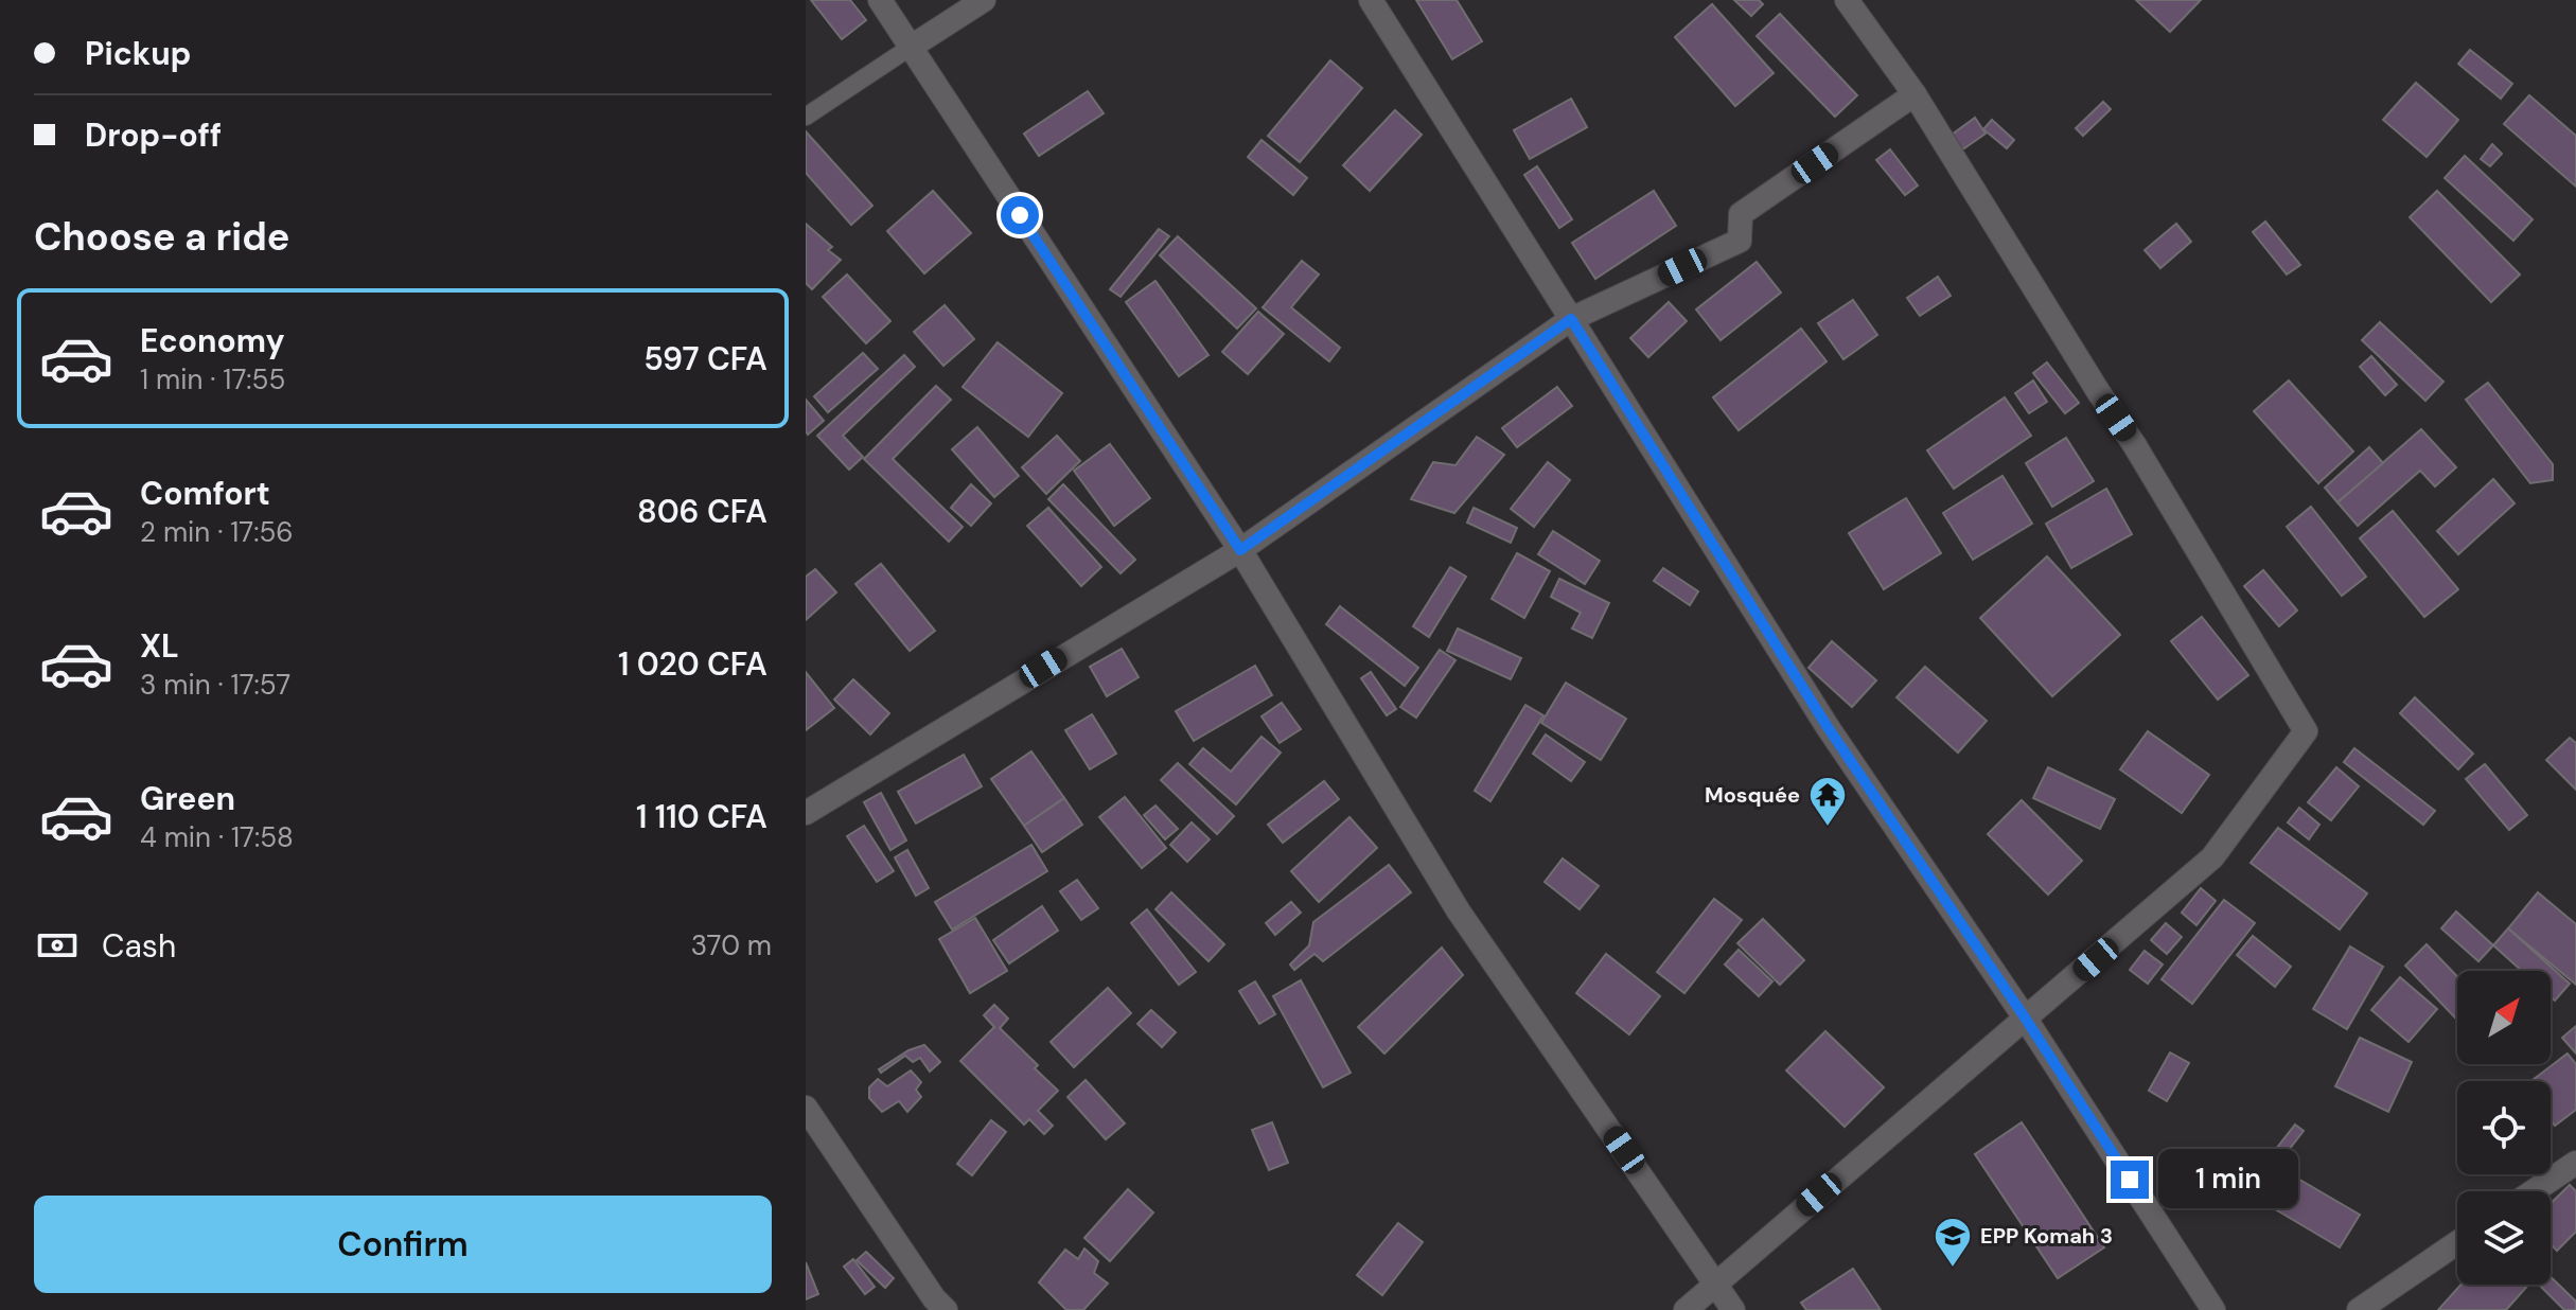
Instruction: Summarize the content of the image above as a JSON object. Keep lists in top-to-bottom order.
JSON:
{
  "places": {
    "temple": ["Mosquée"],
    "school or university": ["EPP Komah 3"]
  },
  "north": "top right",
  "page": {
    "banner": ["Pickup", "Drop-off"],
    "heading": "Choose a ride",
    "list": [
      {
        "name": "Economy",
        "note": "1 min · 17:55",
        "value": "597 CFA"
      },
      {
        "name": "Comfort",
        "note": "2 min · 17:56",
        "value": "806 CFA"
      },
      {
        "name": "XL",
        "note": "3 min · 17:57",
        "value": "1 020 CFA"
      },
      {
        "name": "Green",
        "note": "4 min · 17:58",
        "value": "1 110 CFA"
      }
    ],
    "pay": ["Cash", "370 m"],
    "bubble": "1 min",
    "buttons": "Confirm"
  }
}
